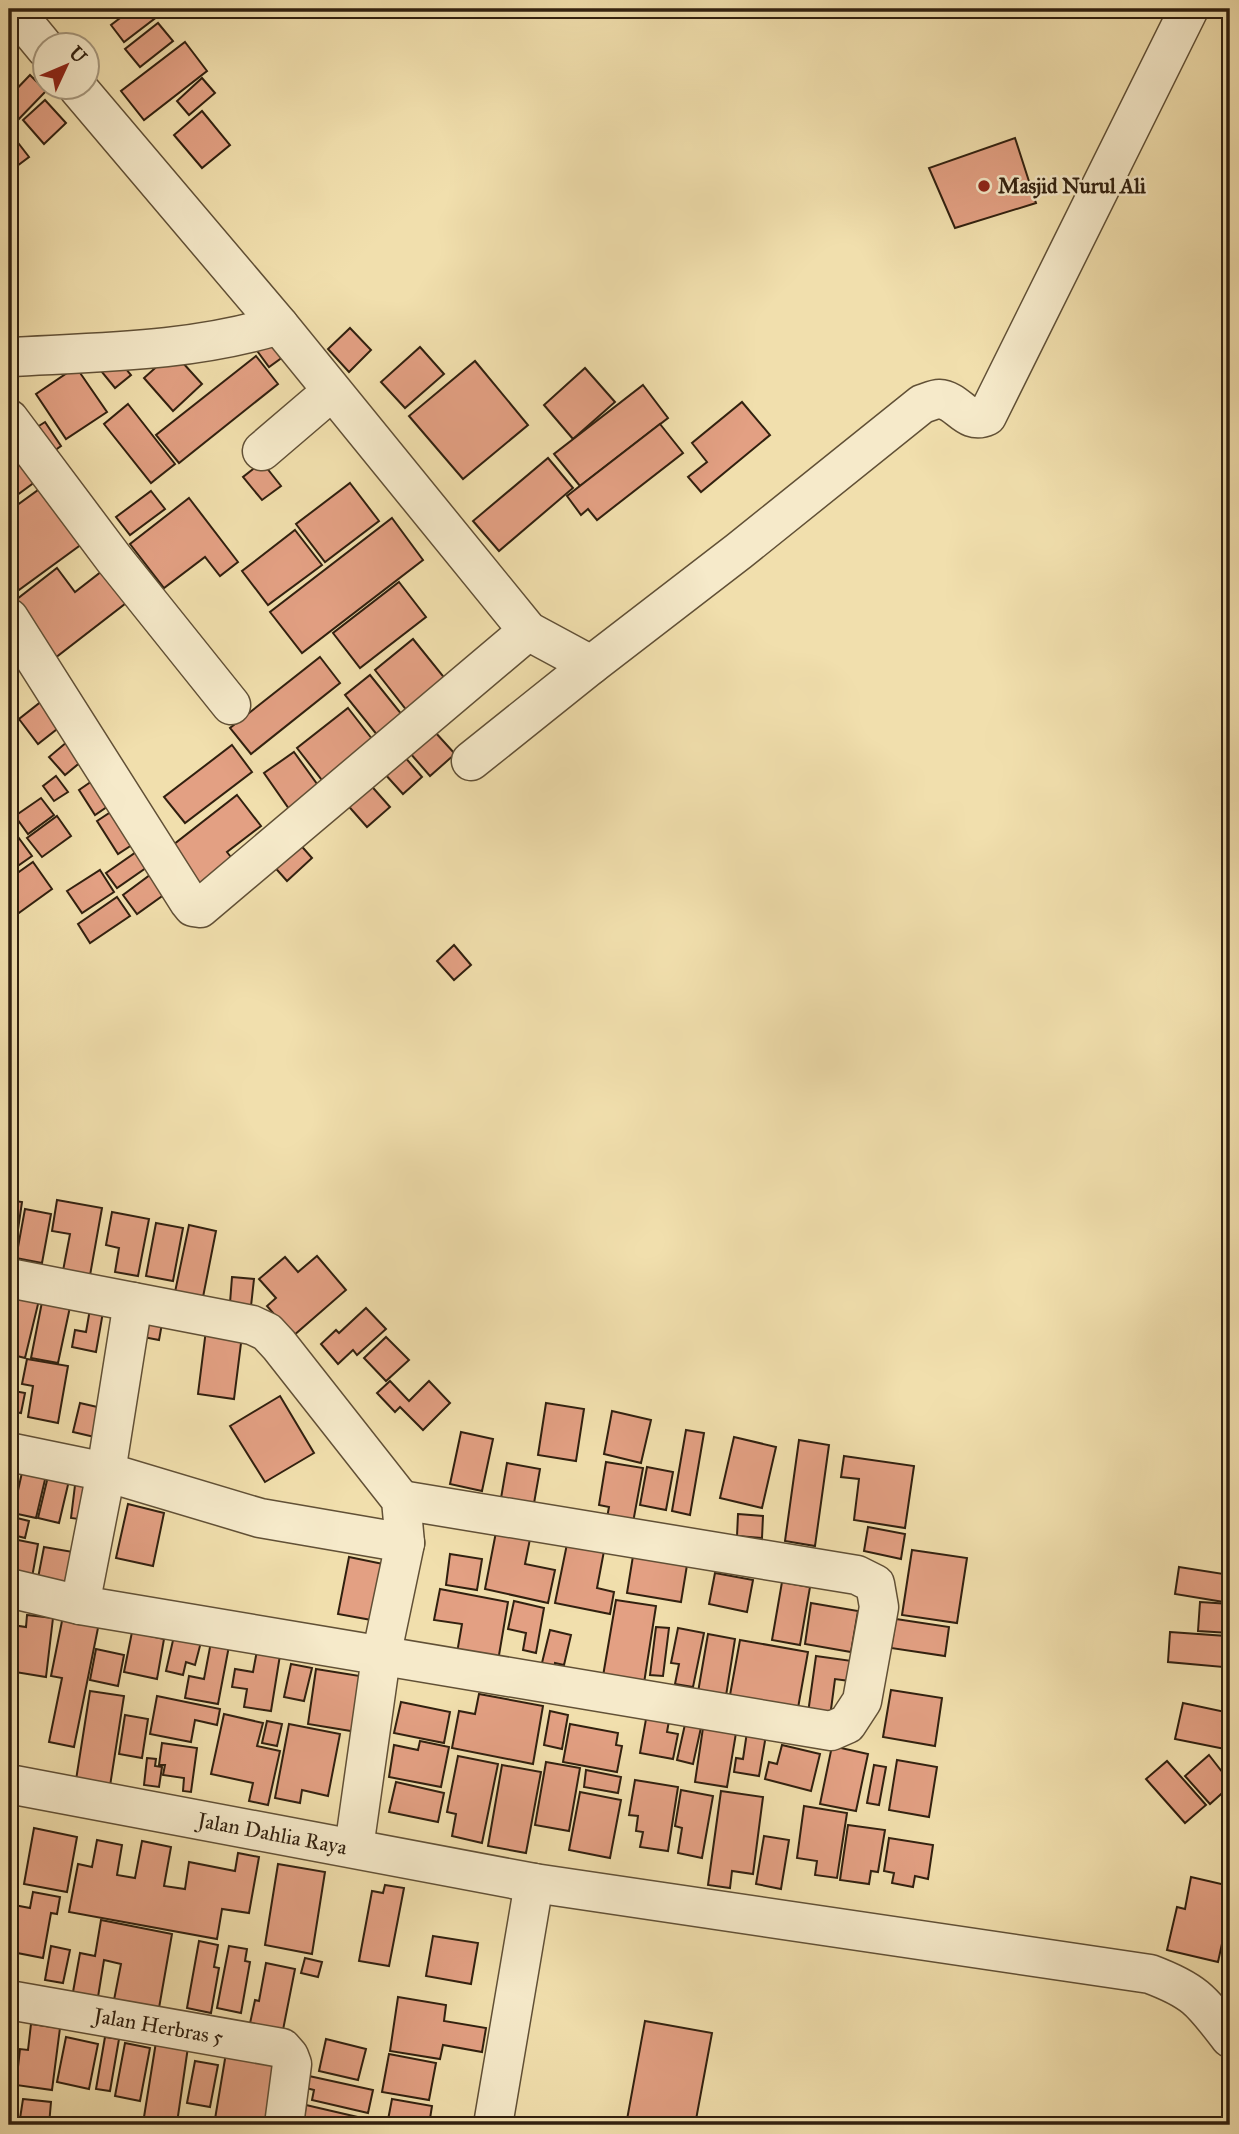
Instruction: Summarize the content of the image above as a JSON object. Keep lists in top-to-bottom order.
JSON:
{
  "streets": {
    "street": ["Jalan Dahlia Raya", "Jalan Herbras 5"]
  },
  "places": ["Masjid Nurul Ali"],
  "north": "top right"
}
